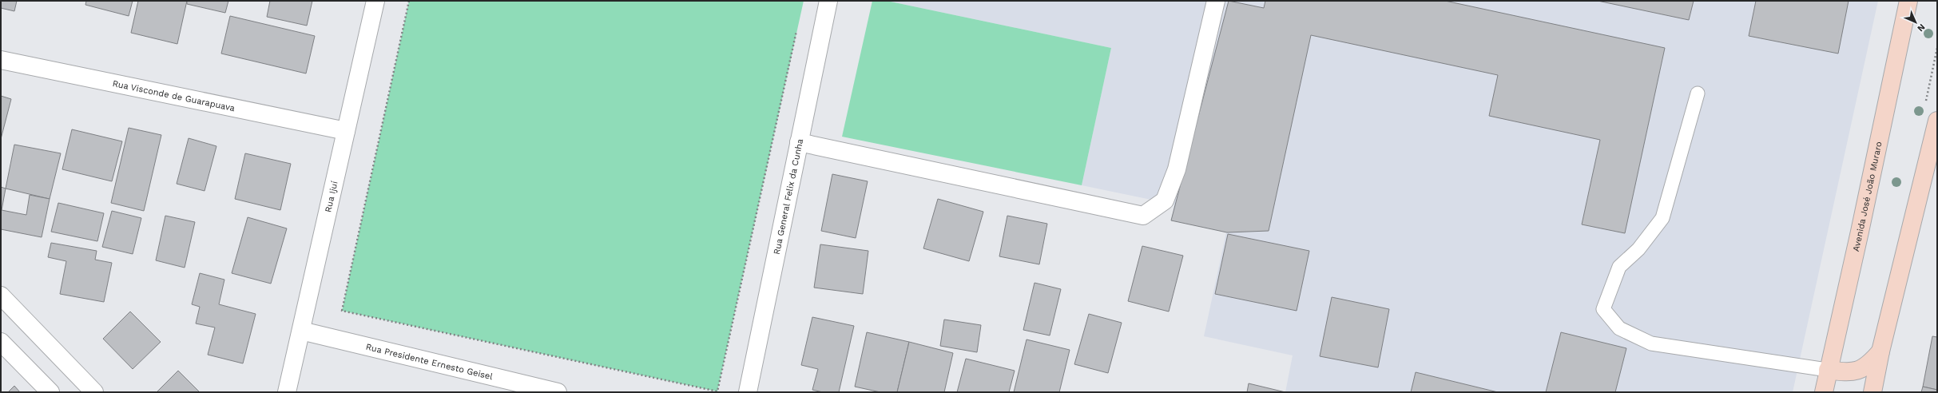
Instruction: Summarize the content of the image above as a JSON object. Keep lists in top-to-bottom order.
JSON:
{
  "streets": {
    "main road": ["Avenida José João Muraro"],
    "street": [
      "Rua Visconde de Guarapuava",
      "Rua Ijuí",
      "Rua General Felix da Cunha",
      "Rua Presidente Ernesto Geisel"
    ]
  },
  "crossings": [
    ["Rua Visconde de Guarapuava", "Rua Ijuí"],
    ["Rua Ijuí", "Rua Presidente Ernesto Geisel"]
  ],
  "north": "bottom right"
}
